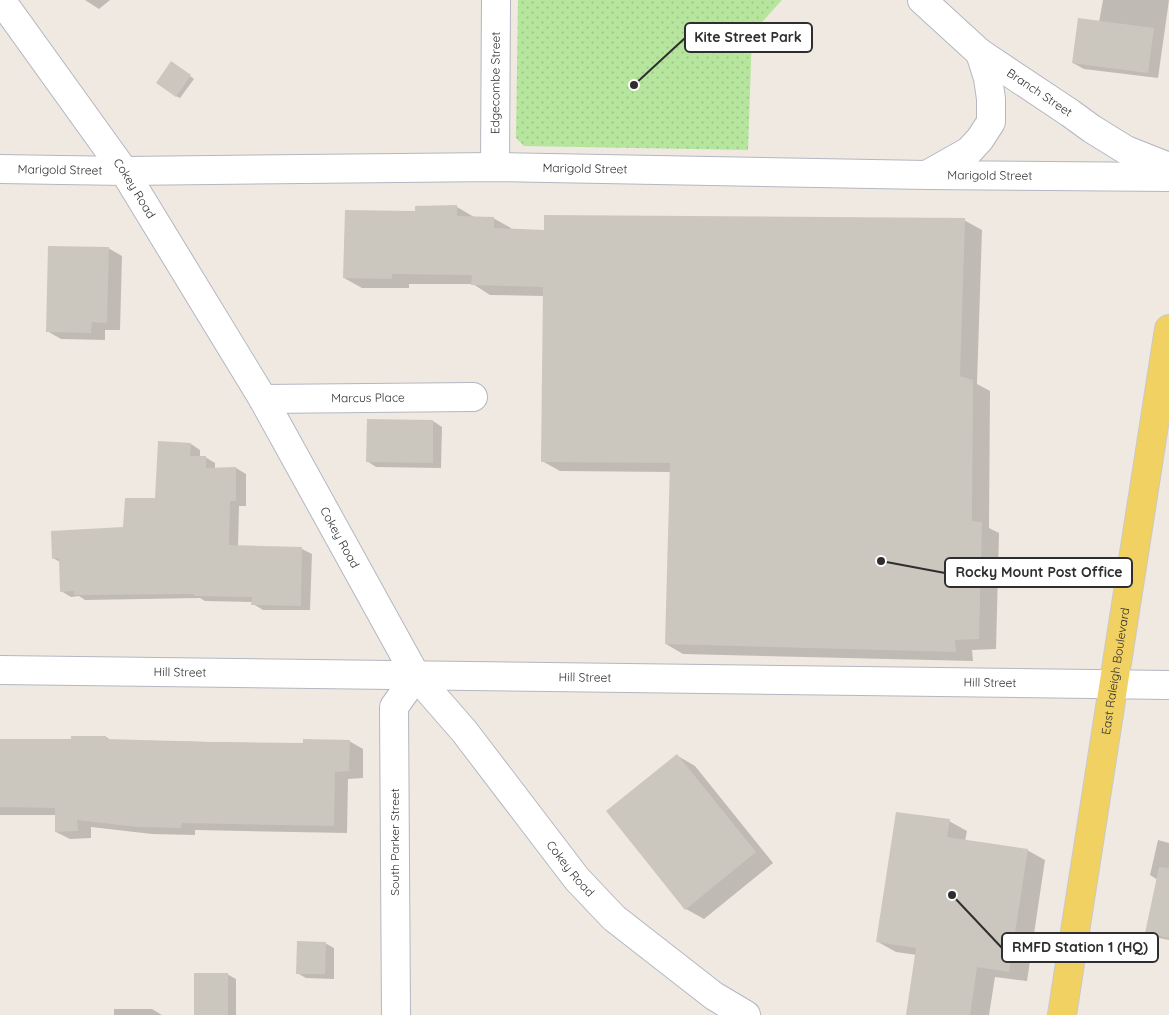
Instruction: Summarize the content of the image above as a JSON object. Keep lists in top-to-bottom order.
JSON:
{
  "streets": {
    "main road": ["East Raleigh Boulevard"],
    "street": [
      "Edgecombe Street",
      "Branch Street",
      "Marigold Street",
      "Cokey Road",
      "Marcus Place",
      "Hill Street",
      "South Parker Street"
    ]
  },
  "crossings": [
    ["Edgecombe Street", "Marigold Street"],
    ["Marigold Street", "Cokey Road"],
    ["Cokey Road", "Marcus Place"],
    ["Cokey Road", "Hill Street"],
    ["Cokey Road", "South Parker Street"],
    ["East Raleigh Boulevard", "Hill Street"],
    ["Hill Street", "South Parker Street"]
  ],
  "places": ["Kite Street Park", "Rocky Mount Post Office", "RMFD Station 1 (HQ)"]
}
